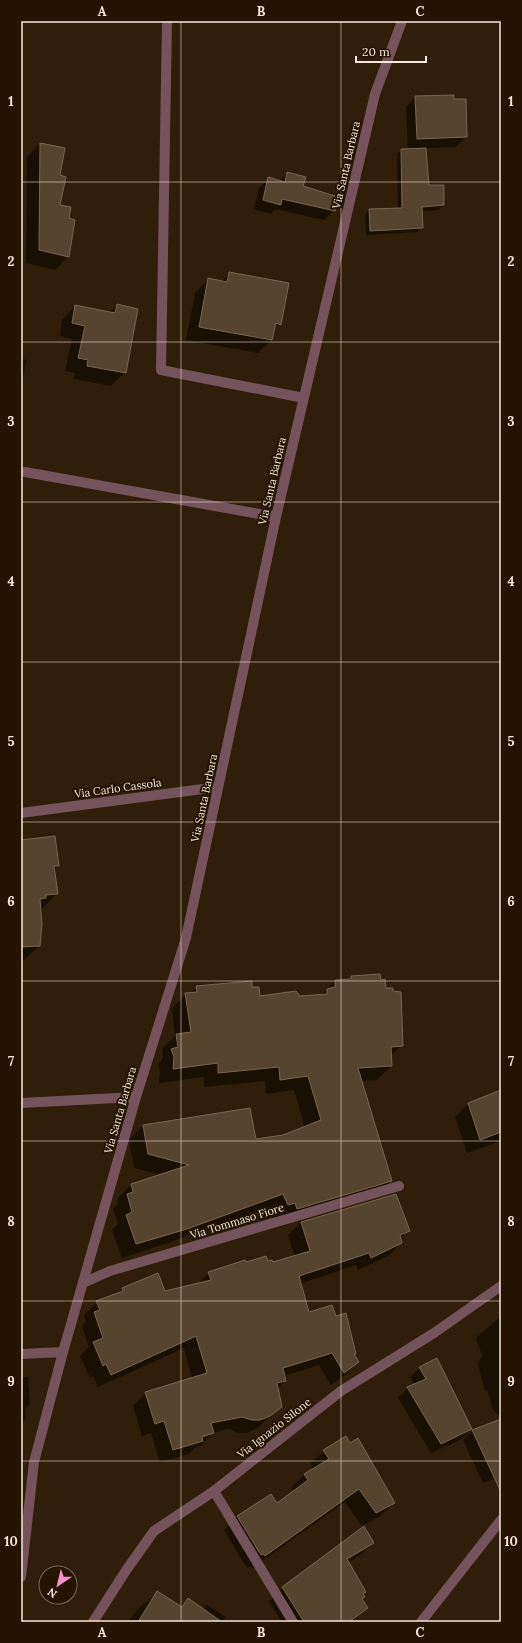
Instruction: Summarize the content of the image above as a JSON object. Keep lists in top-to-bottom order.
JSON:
{
  "streets": {
    "street": [
      "Via Santa Barbara",
      "Via Carlo Cassola",
      "Via Tommaso Fiore",
      "Via Ignazio Silone"
    ]
  },
  "crossings": [
    ["Via Santa Barbara", "Via Carlo Cassola"],
    ["Via Santa Barbara", "Via Tommaso Fiore"]
  ],
  "scale_bar": "20 m",
  "north": "bottom left",
  "grid": {
    "columns": ["A", "B", "C"],
    "rows": [
      "1",
      "2",
      "3",
      "4",
      "5",
      "6",
      "7",
      "8",
      "9",
      "10"
    ]
  }
}
